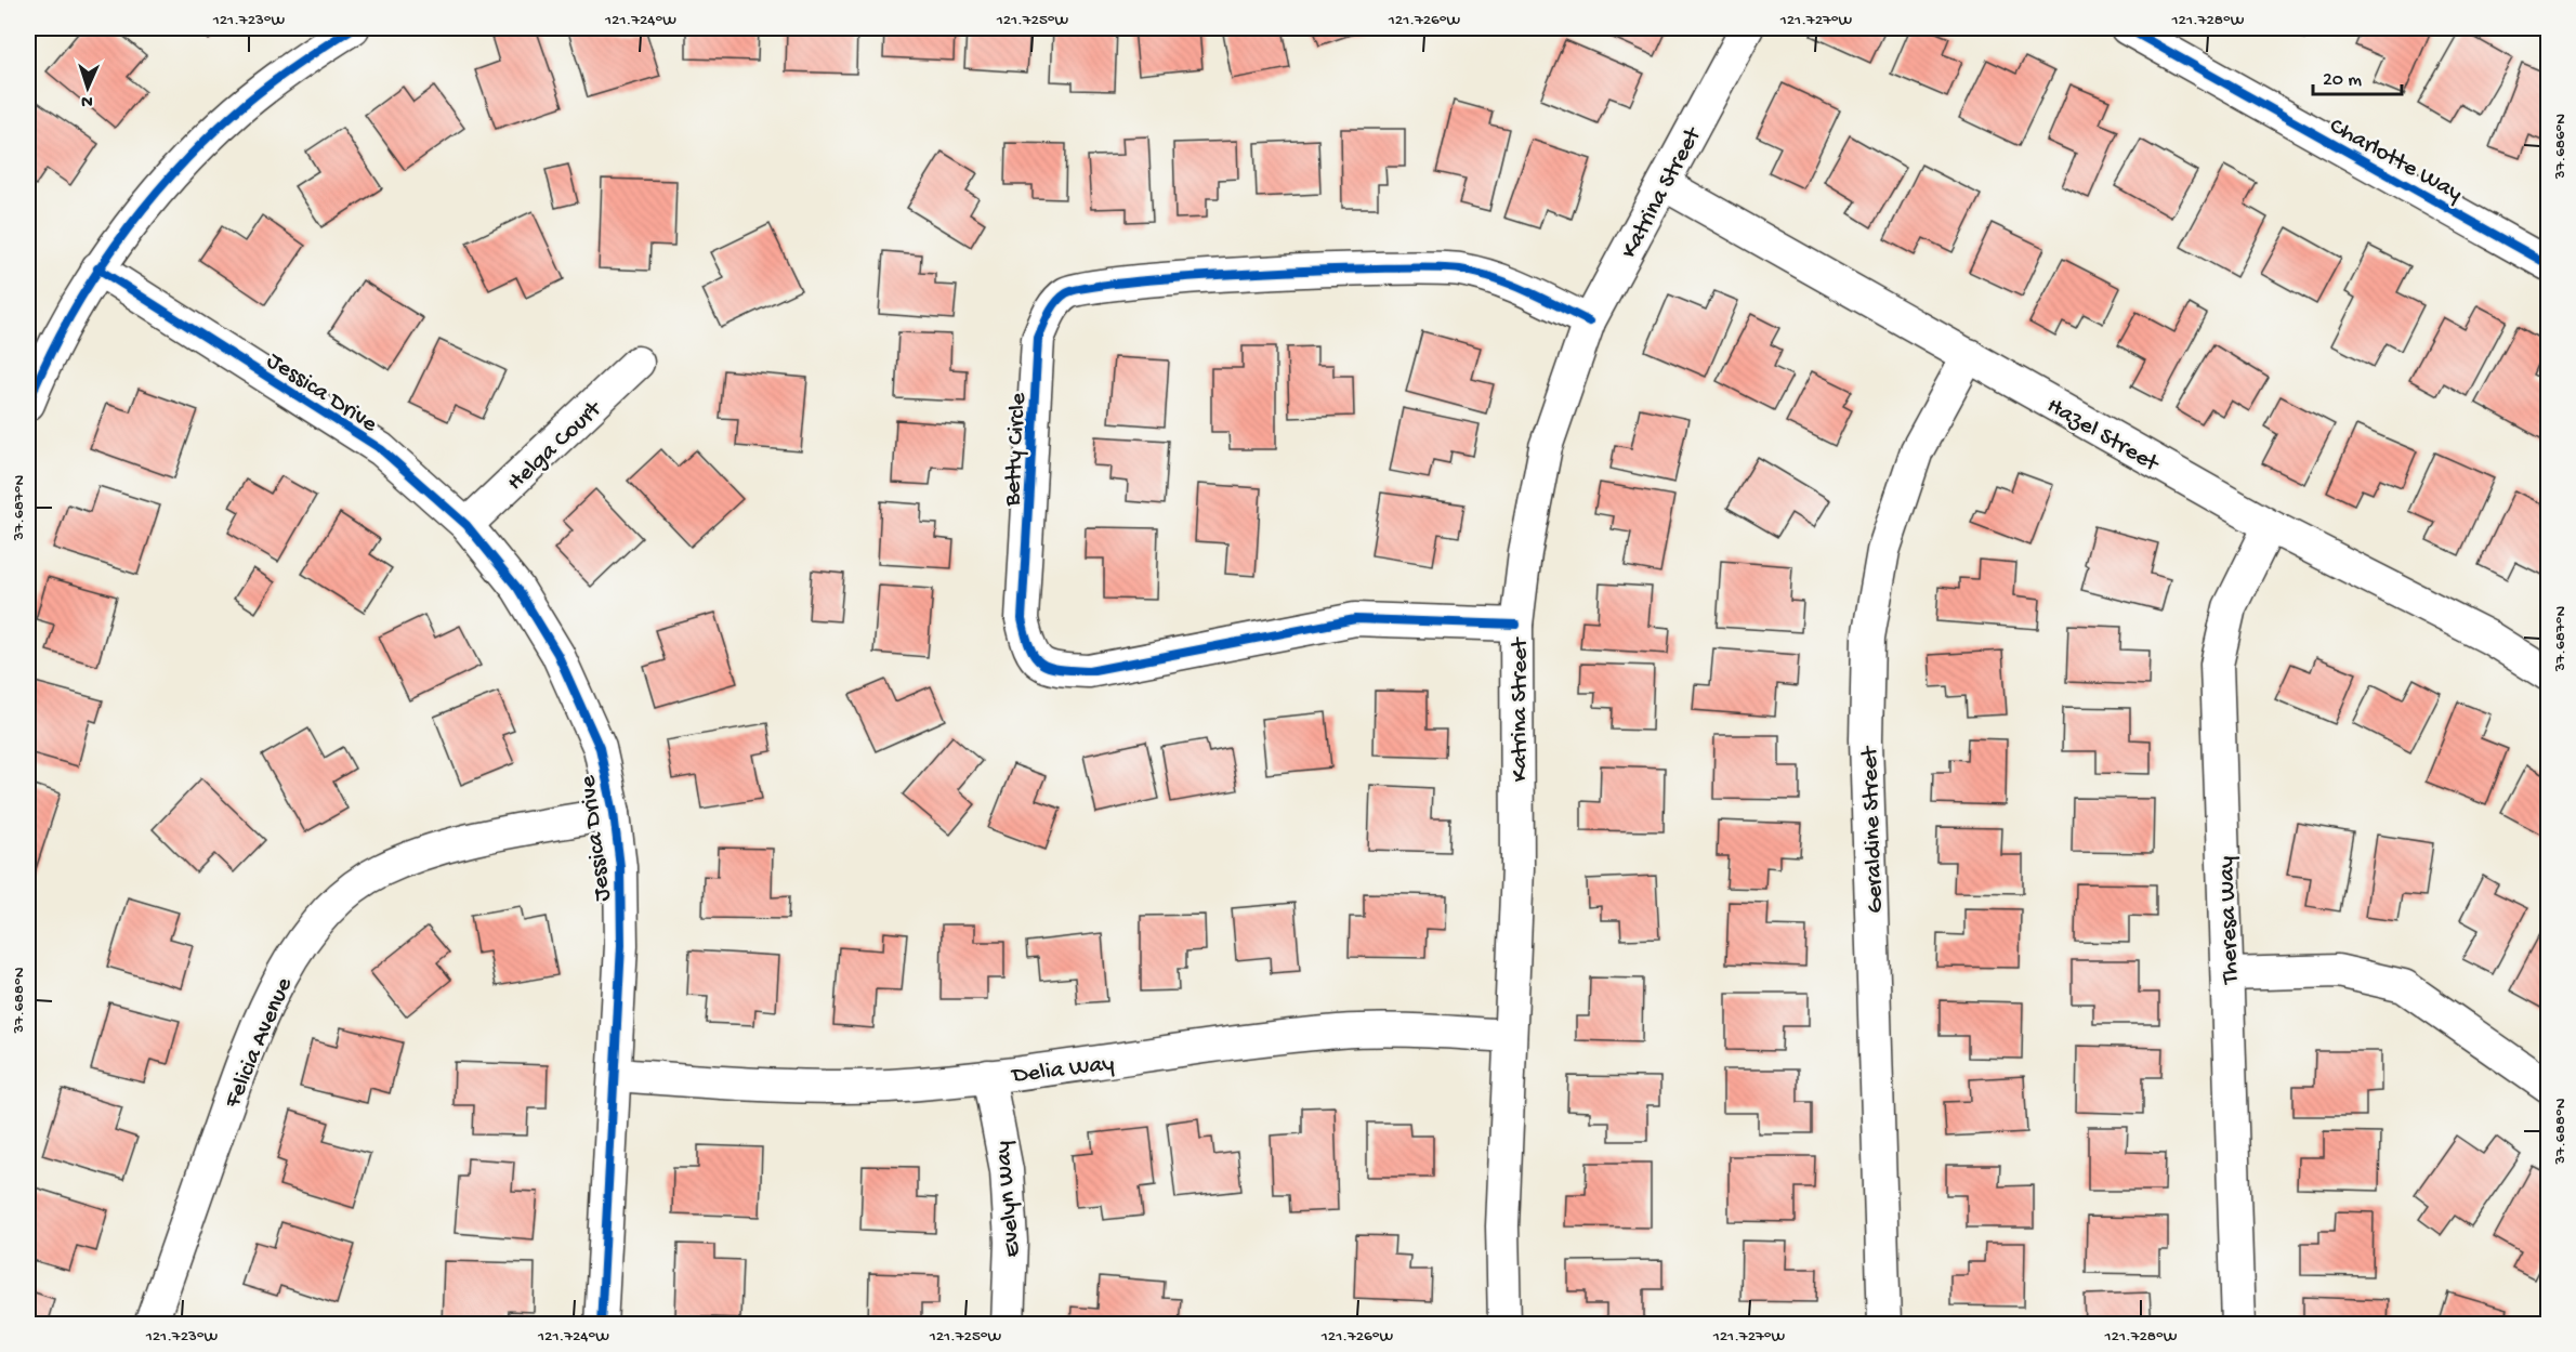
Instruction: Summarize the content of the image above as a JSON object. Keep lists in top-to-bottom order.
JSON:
{
  "streets": {
    "street": [
      "Charlotte Way",
      "Katrina Street",
      "Jessica Drive",
      "Hazel Street",
      "Helga Court",
      "Betty Circle",
      "Geraldine Street",
      "Theresa Way",
      "Felicia Avenue",
      "Delia Way",
      "Evelyn Way"
    ]
  },
  "crossings": [
    ["Katrina Street", "Hazel Street"],
    ["Katrina Street", "Betty Circle"],
    ["Katrina Street", "Delia Way"],
    ["Jessica Drive", "Helga Court"],
    ["Jessica Drive", "Felicia Avenue"],
    ["Jessica Drive", "Delia Way"],
    ["Hazel Street", "Geraldine Street"],
    ["Hazel Street", "Theresa Way"],
    ["Delia Way", "Evelyn Way"]
  ],
  "scale_bar": "20 m",
  "north": "bottom",
  "coordinates": [
    "121.723°W",
    "121.724°W",
    "121.725°W",
    "121.726°W",
    "121.727°W",
    "121.728°W",
    "37.686°N",
    "37.687°N",
    "37.688°N"
  ]
}
